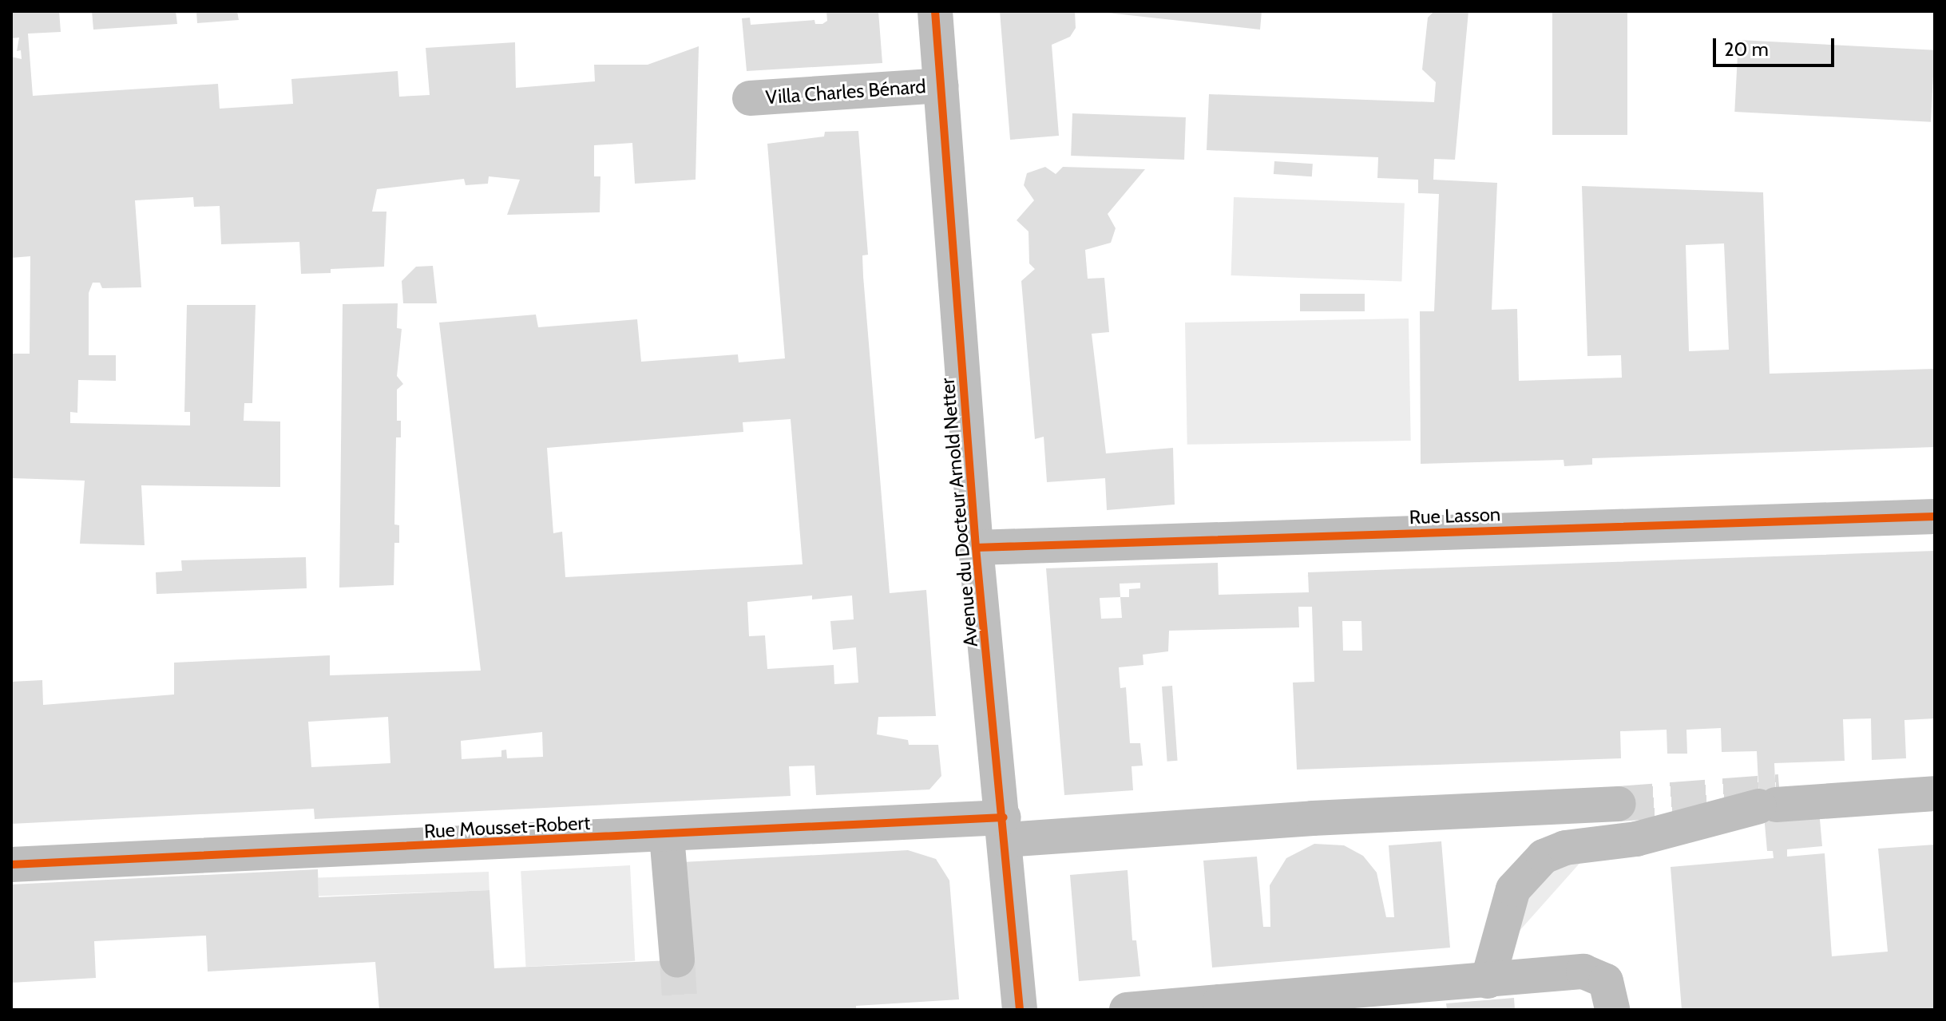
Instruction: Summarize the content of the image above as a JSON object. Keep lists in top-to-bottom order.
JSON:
{
  "streets": {
    "street": [
      "Villa Charles Bénard",
      "Avenue du Docteur Arnold Netter",
      "Rue Lasson",
      "Rue Mousset-Robert"
    ]
  },
  "crossings": [
    ["Villa Charles Bénard", "Avenue du Docteur Arnold Netter"],
    ["Avenue du Docteur Arnold Netter", "Rue Lasson"],
    ["Avenue du Docteur Arnold Netter", "Rue Mousset-Robert"]
  ],
  "scale_bar": "20 m"
}
